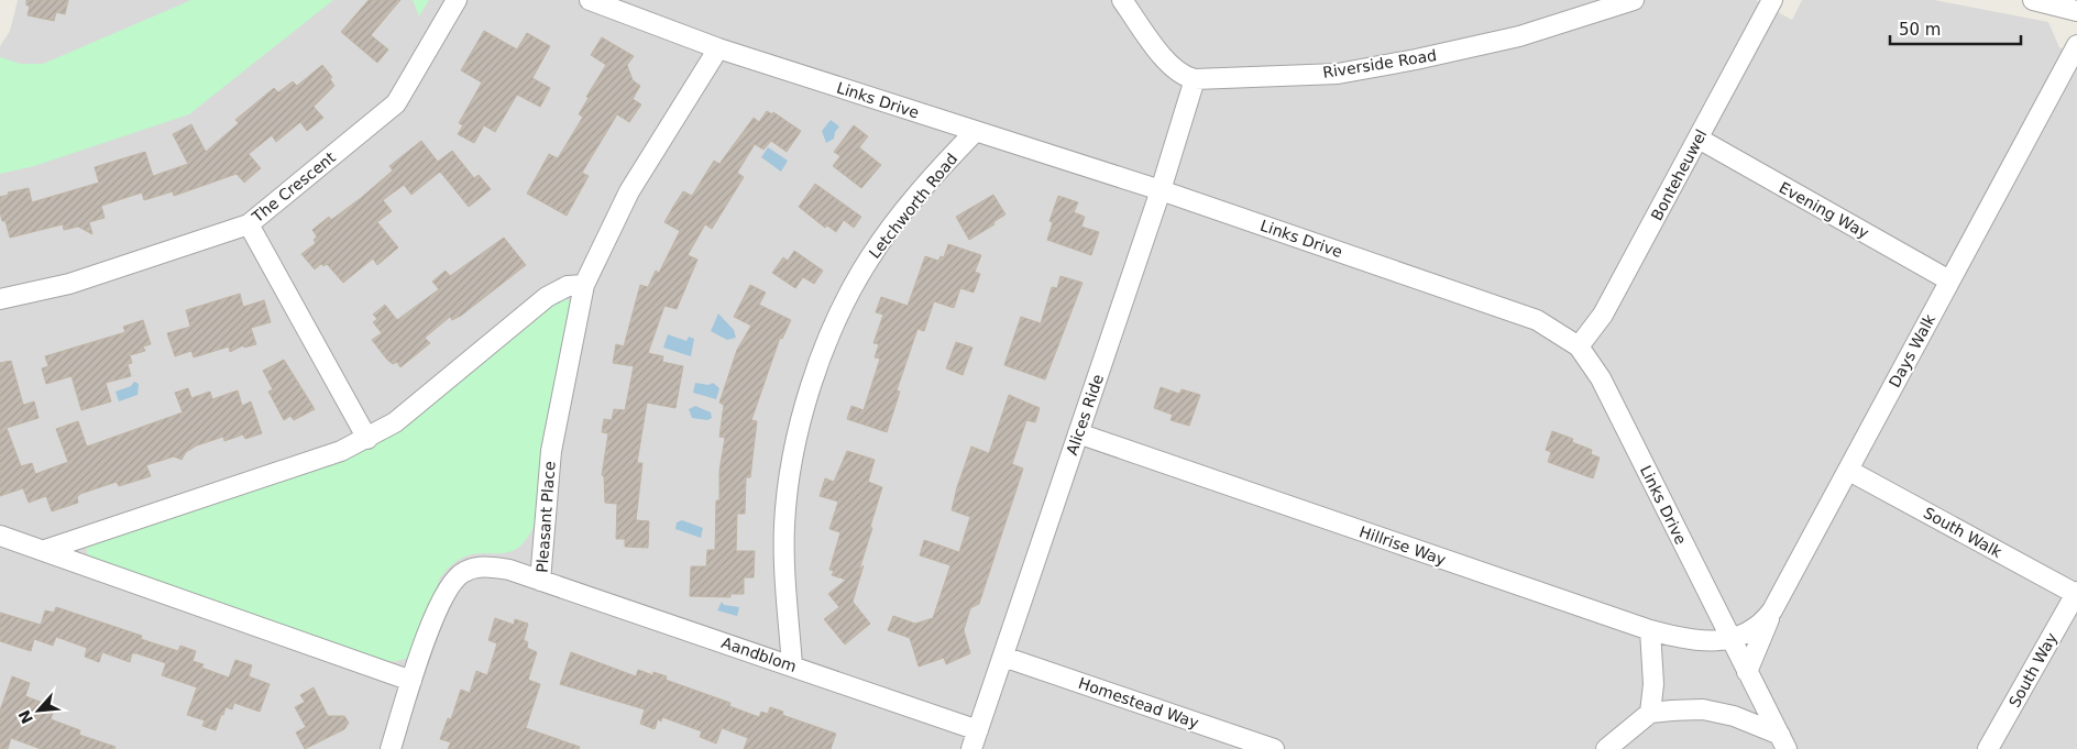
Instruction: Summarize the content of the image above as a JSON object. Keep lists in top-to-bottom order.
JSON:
{
  "streets": {
    "street": [
      "Riverside Road",
      "Links Drive",
      "Bonteheuwel",
      "The Crescent",
      "Letchworth Road",
      "Evening Way",
      "Days Walk",
      "Alices Ride",
      "Pleasant Place",
      "South Walk",
      "Hillrise Way",
      "Aandblom",
      "South Way",
      "Homestead Way"
    ]
  },
  "crossings": [
    ["Riverside Road", "Alices Ride"],
    ["Links Drive", "Bonteheuwel"],
    ["Links Drive", "Letchworth Road"],
    ["Links Drive", "Days Walk"],
    ["Links Drive", "Alices Ride"],
    ["Links Drive", "Pleasant Place"],
    ["Links Drive", "Hillrise Way"],
    ["Bonteheuwel", "Evening Way"],
    ["Letchworth Road", "Aandblom"],
    ["Evening Way", "Days Walk"],
    ["Days Walk", "South Walk"],
    ["Days Walk", "Hillrise Way"],
    ["Alices Ride", "Hillrise Way"],
    ["Alices Ride", "Aandblom"],
    ["Alices Ride", "Homestead Way"],
    ["Pleasant Place", "Aandblom"],
    ["South Walk", "South Way"]
  ],
  "scale_bar": "50 m",
  "north": "bottom left"
}
